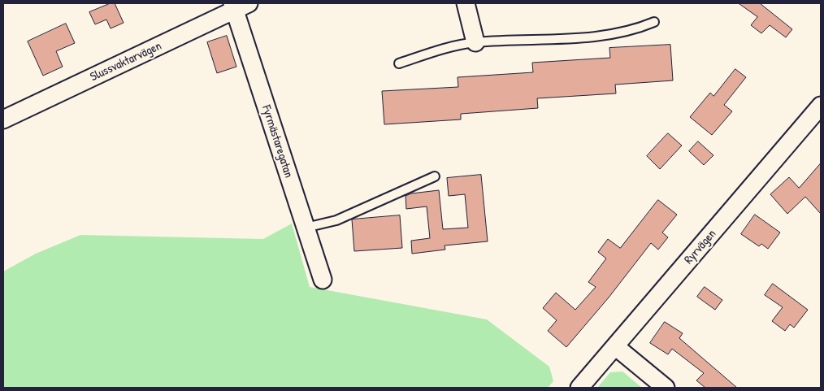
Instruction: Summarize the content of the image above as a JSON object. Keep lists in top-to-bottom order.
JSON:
{
  "streets": {
    "street": ["Slussvaktarvägen", "Fyrmästaregatan", "Ryrvägen"]
  },
  "crossings": [
    ["Slussvaktarvägen", "Fyrmästaregatan"]
  ]
}
